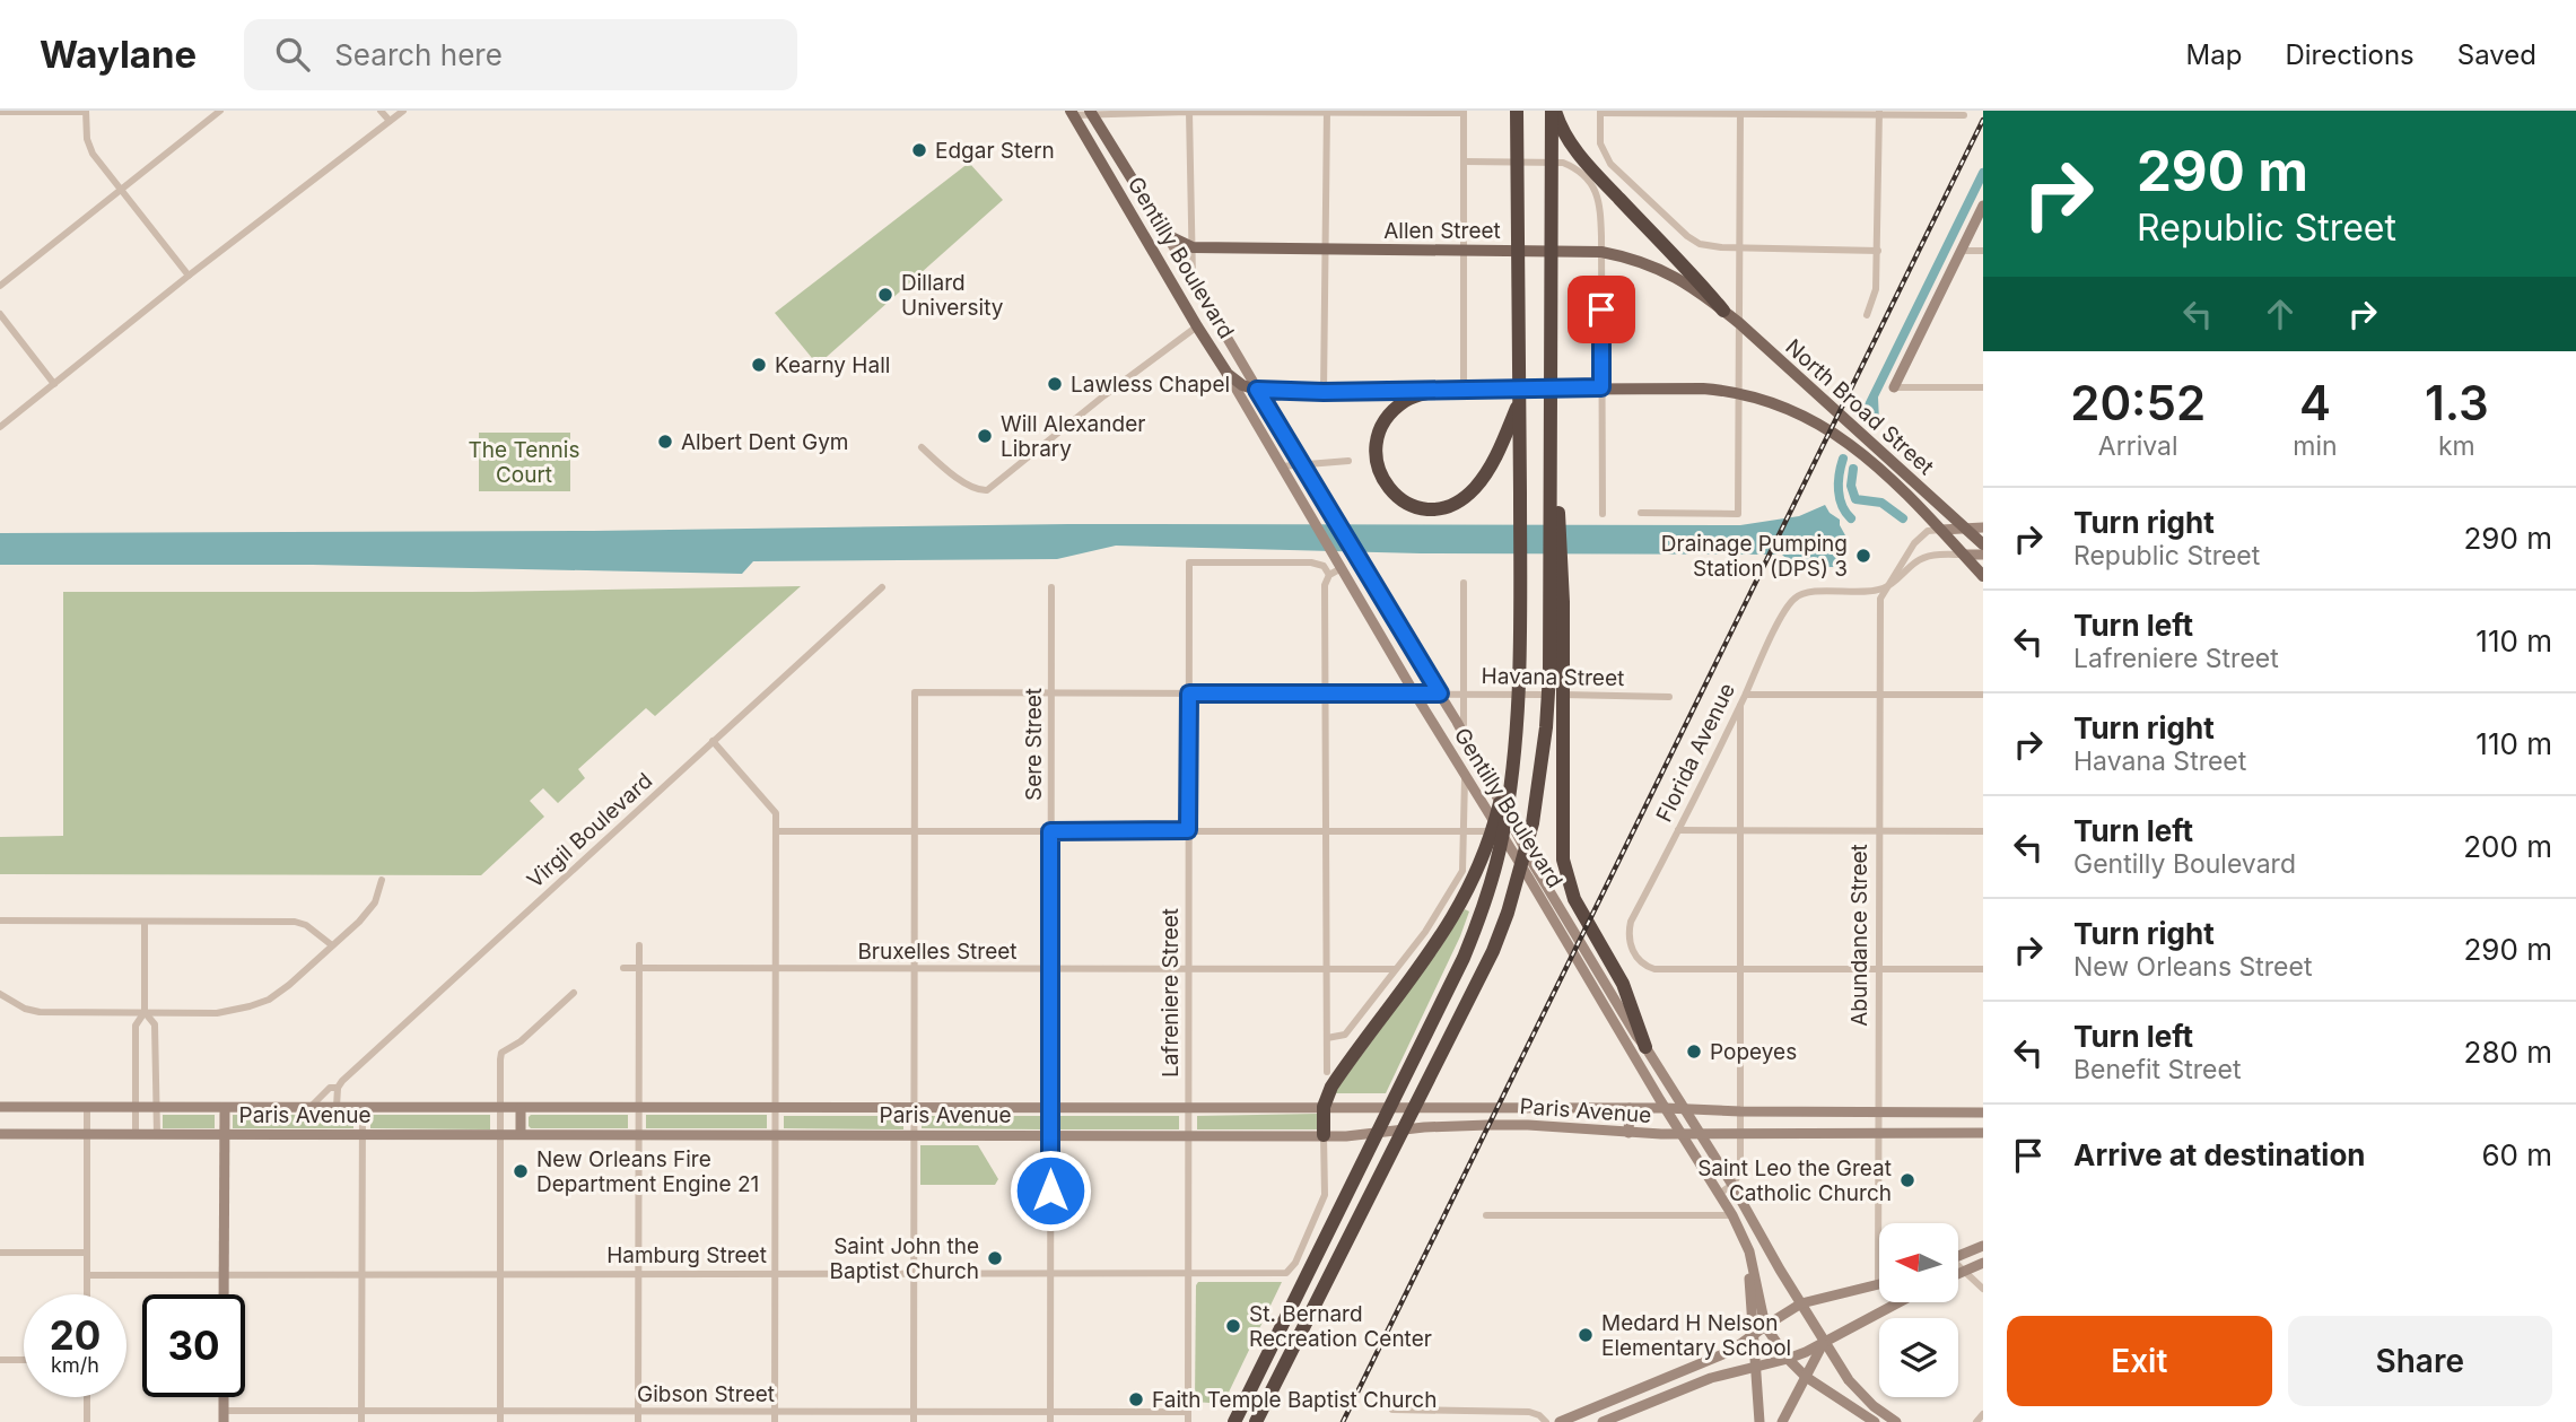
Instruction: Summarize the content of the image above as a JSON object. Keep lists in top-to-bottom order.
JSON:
{
  "streets": {
    "main road": ["Allen Street", "Gentilly Boulevard", "North Broad Street"],
    "street": [
      "Havana Street",
      "Sere Street",
      "Florida Avenue",
      "Virgil Boulevard",
      "Abundance Street",
      "Bruxelles Street",
      "Lafreniere Street",
      "Paris Avenue",
      "Hamburg Street",
      "Gibson Street"
    ]
  },
  "crossings": [
    ["Allen Street", "Gentilly Boulevard"],
    ["Allen Street", "North Broad Street"],
    ["Gentilly Boulevard", "North Broad Street"],
    ["Gentilly Boulevard", "Havana Street"],
    ["Gentilly Boulevard", "Paris Avenue"],
    ["North Broad Street", "Abundance Street"],
    ["Havana Street", "Sere Street"],
    ["Havana Street", "Lafreniere Street"],
    ["Sere Street", "Bruxelles Street"],
    ["Sere Street", "Paris Avenue"],
    ["Sere Street", "Hamburg Street"],
    ["Sere Street", "Gibson Street"],
    ["Florida Avenue", "Abundance Street"],
    ["Virgil Boulevard", "Paris Avenue"],
    ["Abundance Street", "Paris Avenue"],
    ["Bruxelles Street", "Lafreniere Street"],
    ["Lafreniere Street", "Paris Avenue"],
    ["Lafreniere Street", "Hamburg Street"],
    ["Lafreniere Street", "Gibson Street"],
    ["Paris Avenue", "Hamburg Street"]
  ],
  "parks": ["The Tennis Court"],
  "places": [
    "Edgar Stern",
    "Dillard University",
    "Kearny Hall",
    "Lawless Chapel",
    "Will Alexander Library",
    "Albert Dent Gym",
    "Drainage Pumping Station (DPS) 3",
    "Popeyes",
    "New Orleans Fire Department Engine 21",
    "Saint Leo the Great Catholic Church",
    "Saint John the Baptist Church",
    "St. Bernard Recreation Center",
    "Medard H Nelson Elementary School",
    "Faith Temple Baptist Church"
  ],
  "north": "left",
  "page": {
    "header": "Waylane",
    "search": "Search here",
    "nav": ["Map", "Directions", "Saved"],
    "turn": ["290 m", "Republic Street"],
    "eta": [
      "20:52",
      "Arrival",
      "4",
      "min",
      "1.3",
      "km"
    ],
    "list": [
      {
        "name": "Turn right",
        "note": "Republic Street",
        "value": "290 m"
      },
      {
        "name": "Turn left",
        "note": "Lafreniere Street",
        "value": "110 m"
      },
      {
        "name": "Turn right",
        "note": "Havana Street",
        "value": "110 m"
      },
      {
        "name": "Turn left",
        "note": "Gentilly Boulevard",
        "value": "200 m"
      },
      {
        "name": "Turn right",
        "note": "New Orleans Street",
        "value": "290 m"
      },
      {
        "name": "Turn left",
        "note": "Benefit Street",
        "value": "280 m"
      },
      {
        "name": "Arrive at destination",
        "value": "60 m"
      }
    ],
    "speed": "20 km/h",
    "limit": "30",
    "buttons": ["Exit", "Share"]
  }
}
